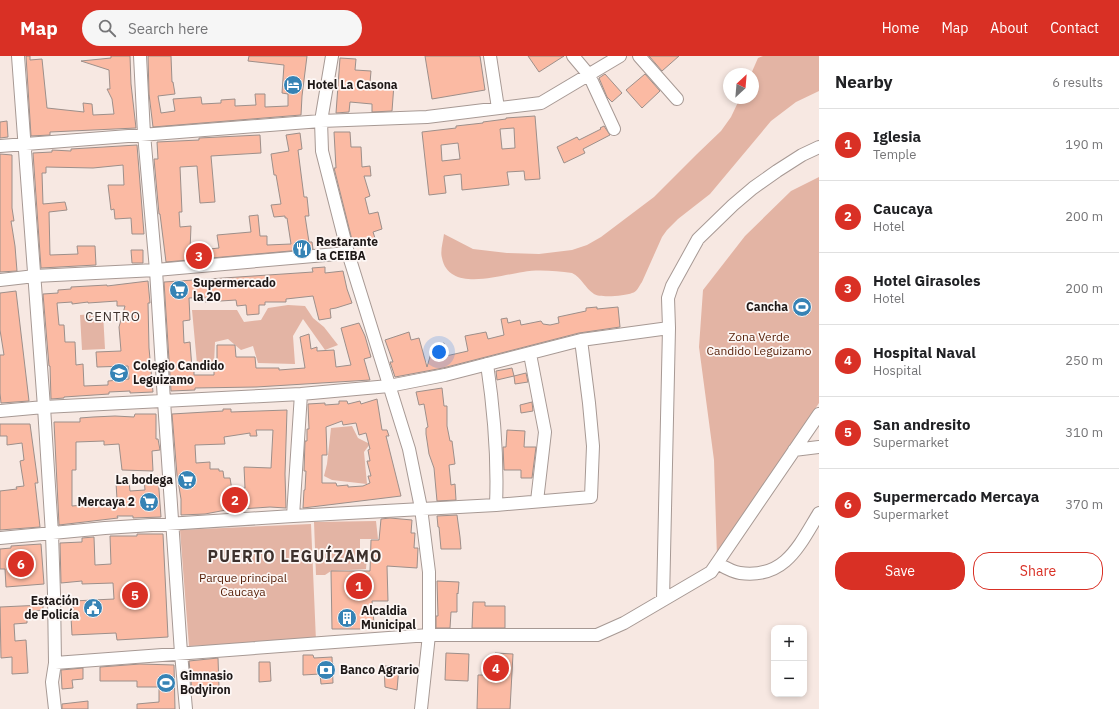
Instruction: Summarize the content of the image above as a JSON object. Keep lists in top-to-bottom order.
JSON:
{
  "districts": ["CENTRO", "PUERTO LEGUÍZAMO"],
  "parks": ["Zona Verde Candido Leguizamo", "Parque principal Caucaya"],
  "places": {
    "hotel": ["Hotel La Casona"],
    "restaurant": ["Restarante la CEIBA"],
    "supermarket": ["Supermercado la 20", "La bodega", "Mercaya 2"],
    "sports": ["Cancha", "Gimnasio Bodyiron"],
    "school or university": ["Colegio Candido Leguizamo"],
    "public building": ["Estación de Policía"],
    "building": ["Alcaldia Municipal"],
    "bank": ["Banco Agrario"]
  },
  "north": "top right",
  "page": {
    "header": "Map",
    "search": "Search here",
    "nav": [
      "Home",
      "Map",
      "About",
      "Contact"
    ],
    "heading": ["Nearby", "6 results"],
    "list": [
      {
        "mark": "1",
        "name": "Iglesia",
        "note": "Temple",
        "value": "190 m"
      },
      {
        "mark": "2",
        "name": "Caucaya",
        "note": "Hotel",
        "value": "200 m"
      },
      {
        "mark": "3",
        "name": "Hotel Girasoles",
        "note": "Hotel",
        "value": "200 m"
      },
      {
        "mark": "4",
        "name": "Hospital Naval",
        "note": "Hospital",
        "value": "250 m"
      },
      {
        "mark": "5",
        "name": "San andresito",
        "note": "Supermarket",
        "value": "310 m"
      },
      {
        "mark": "6",
        "name": "Supermercado Mercaya",
        "note": "Supermarket",
        "value": "370 m"
      }
    ],
    "pins": [
      "3",
      "2",
      "6",
      "1",
      "5",
      "4"
    ],
    "buttons": ["Save", "Share"],
    "map_buttons": ["+", "−"]
  }
}
